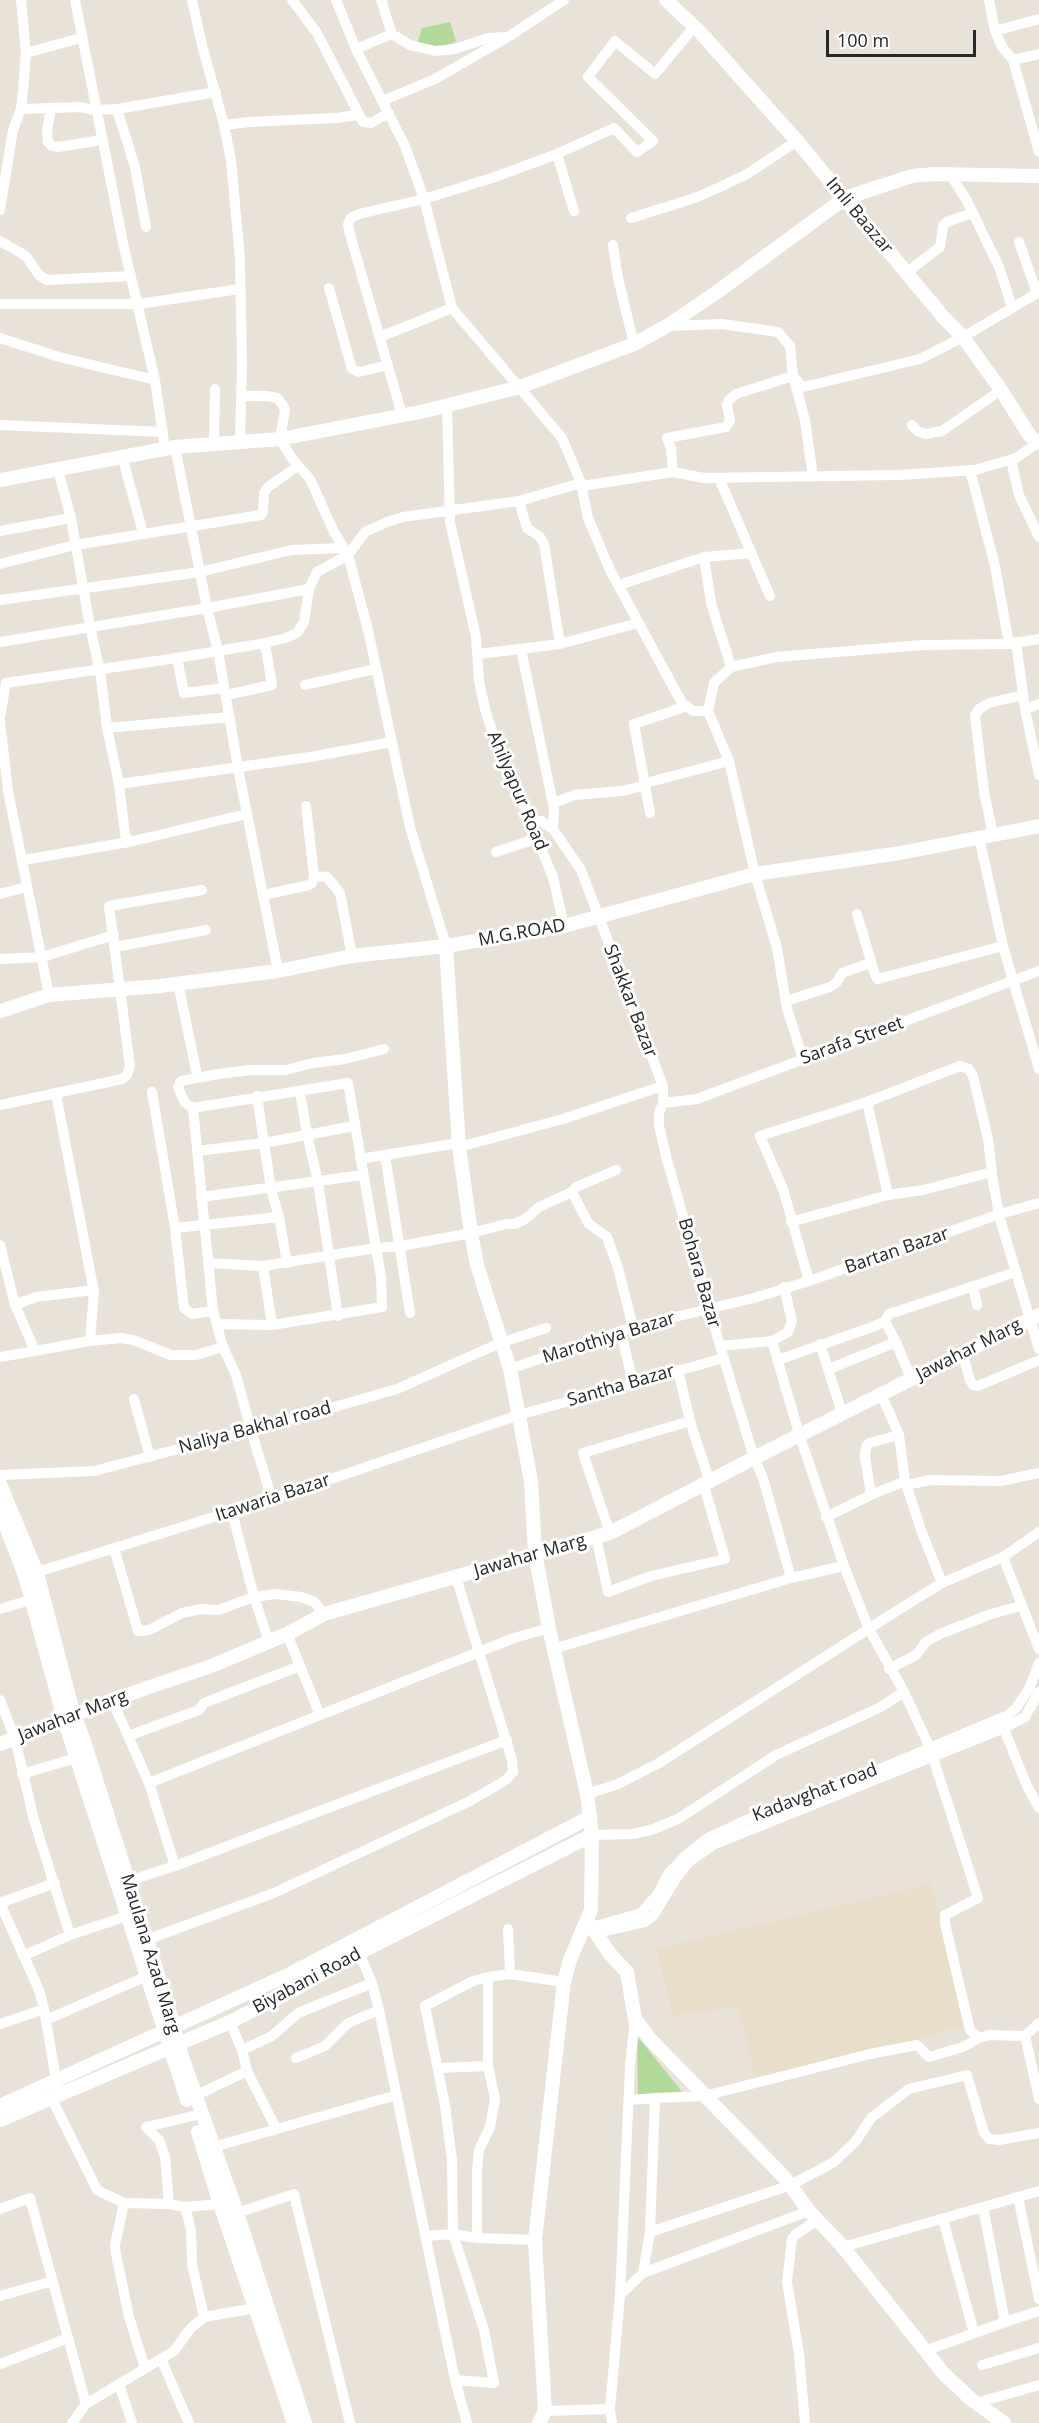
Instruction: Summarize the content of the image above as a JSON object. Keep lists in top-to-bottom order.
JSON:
{
  "streets": {
    "main road": [
      "Imli Baazar",
      "M.G.ROAD",
      "Jawahar Marg",
      "Maulana Azad Marg",
      "Biyabani Road"
    ],
    "street": [
      "Ahilyapur Road",
      "Shakkar Bazar",
      "Sarafa Street",
      "Bartan Bazar",
      "Bohara Bazar",
      "Marothiya Bazar",
      "Santha Bazar",
      "Naliya Bakhal road",
      "Itawaria Bazar",
      "Kadavghat road"
    ]
  },
  "crossings": [
    ["Ahilyapur Road", "M.G.ROAD"],
    ["M.G.ROAD", "Shakkar Bazar"],
    ["Shakkar Bazar", "Bohara Bazar"],
    ["Sarafa Street", "Bohara Bazar"],
    ["Bartan Bazar", "Marothiya Bazar"],
    ["Bohara Bazar", "Marothiya Bazar"],
    ["Bohara Bazar", "Jawahar Marg"],
    ["Bohara Bazar", "Santha Bazar"],
    ["Jawahar Marg", "Maulana Azad Marg"],
    ["Santha Bazar", "Itawaria Bazar"],
    ["Itawaria Bazar", "Maulana Azad Marg"],
    ["Maulana Azad Marg", "Biyabani Road"]
  ],
  "scale_bar": "100 m"
}
